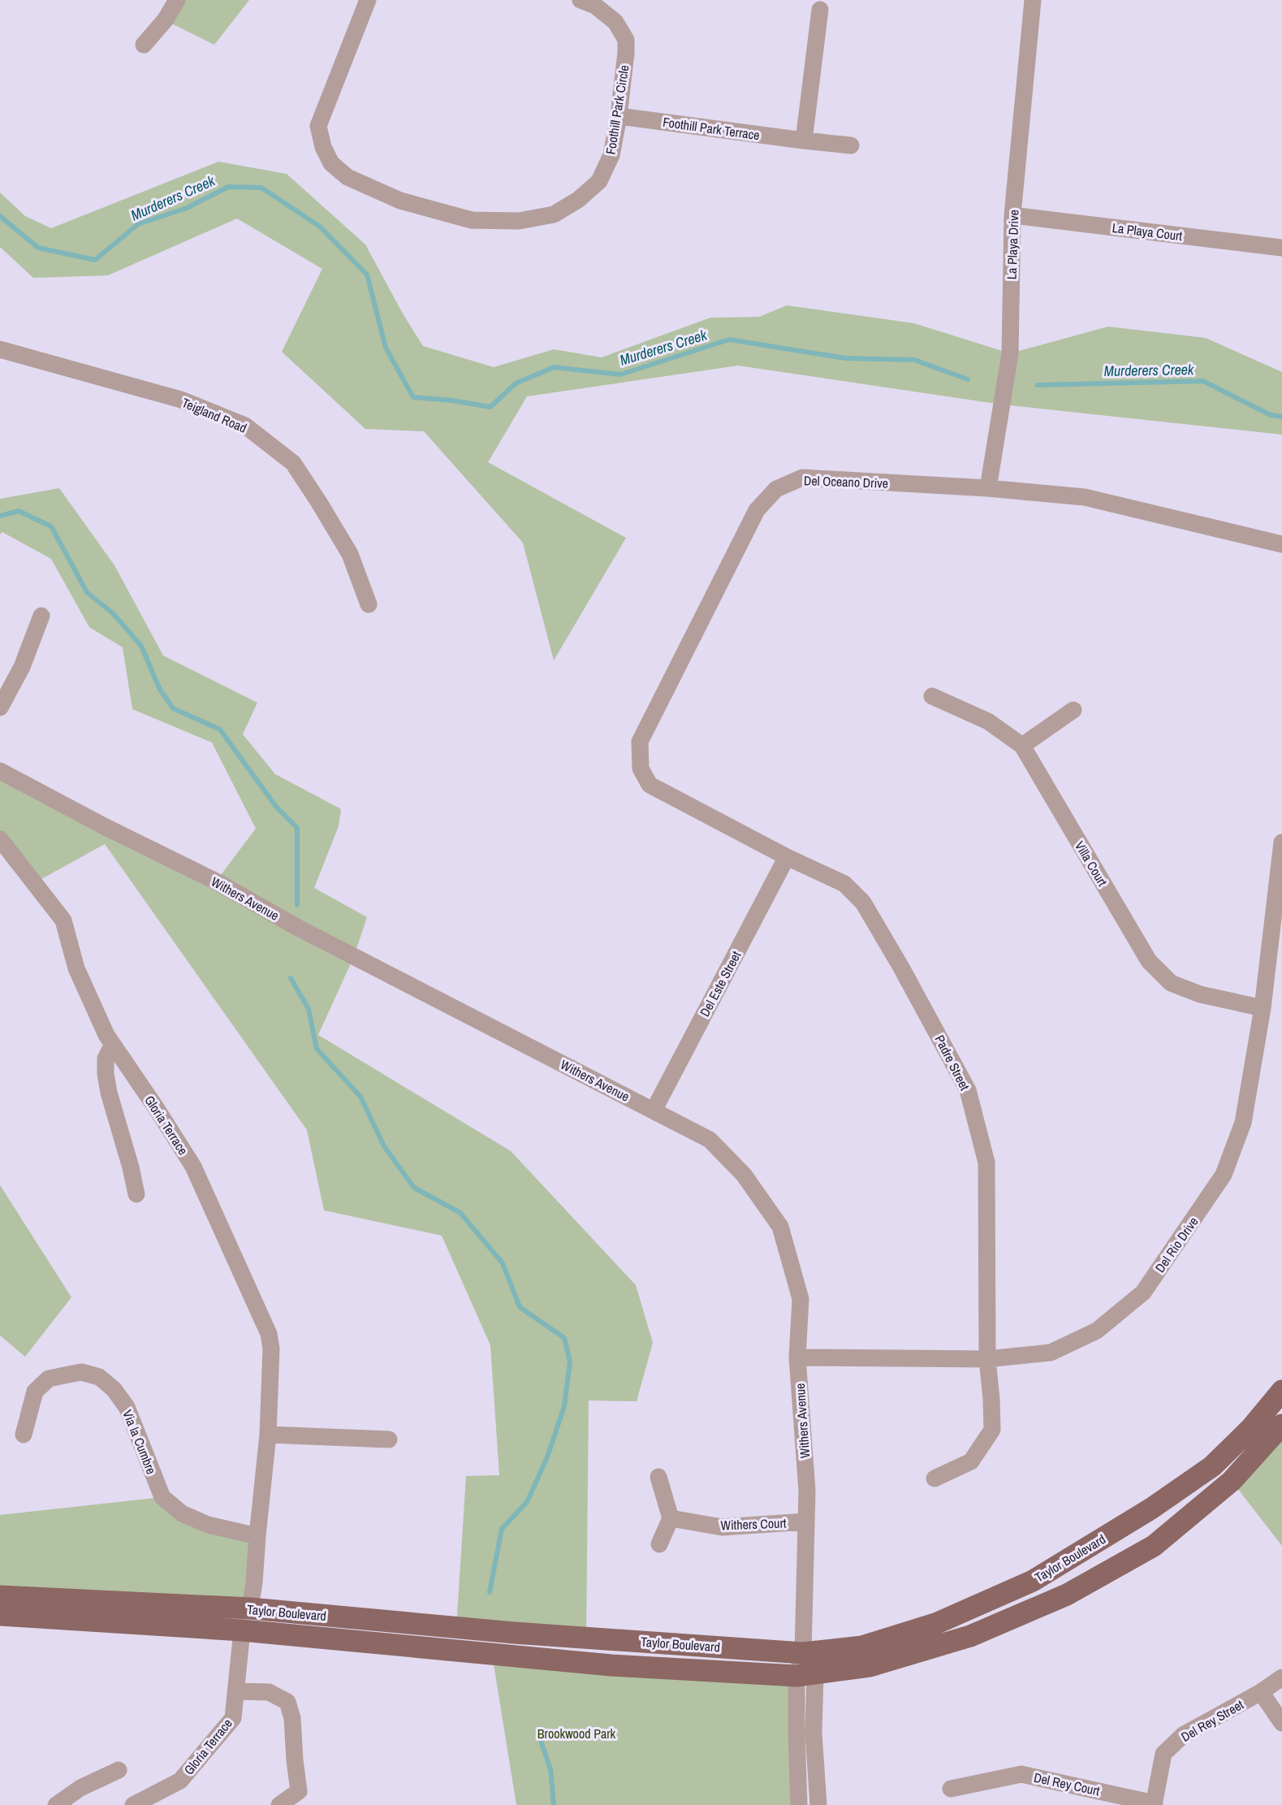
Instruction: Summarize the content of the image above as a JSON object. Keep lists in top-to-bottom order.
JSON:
{
  "streets": {
    "main road": ["Taylor Boulevard"],
    "street": [
      "Foothill Park Circle",
      "Foothill Park Terrace",
      "La Playa Court",
      "La Playa Drive",
      "Teigland Road",
      "Del Oceano Drive",
      "Villa Court",
      "Withers Avenue",
      "Del Este Street",
      "Padre Street",
      "Gloria Terrace",
      "Del Rio Drive",
      "Via la Cumbre",
      "Withers Court",
      "Del Rey Street",
      "Del Rey Court"
    ]
  },
  "crossings": [
    ["Foothill Park Circle", "Foothill Park Terrace"],
    ["La Playa Court", "La Playa Drive"],
    ["La Playa Drive", "Del Oceano Drive"],
    ["Del Oceano Drive", "Del Este Street"],
    ["Del Oceano Drive", "Padre Street"],
    ["Villa Court", "Del Rio Drive"],
    ["Withers Avenue", "Del Este Street"],
    ["Withers Avenue", "Del Rio Drive"],
    ["Withers Avenue", "Withers Court"],
    ["Withers Avenue", "Taylor Boulevard"],
    ["Del Este Street", "Padre Street"],
    ["Padre Street", "Del Rio Drive"],
    ["Gloria Terrace", "Via la Cumbre"],
    ["Gloria Terrace", "Taylor Boulevard"],
    ["Del Rey Street", "Del Rey Court"]
  ],
  "water": ["Murderers Creek"],
  "parks": ["Brookwood Park"]
}
